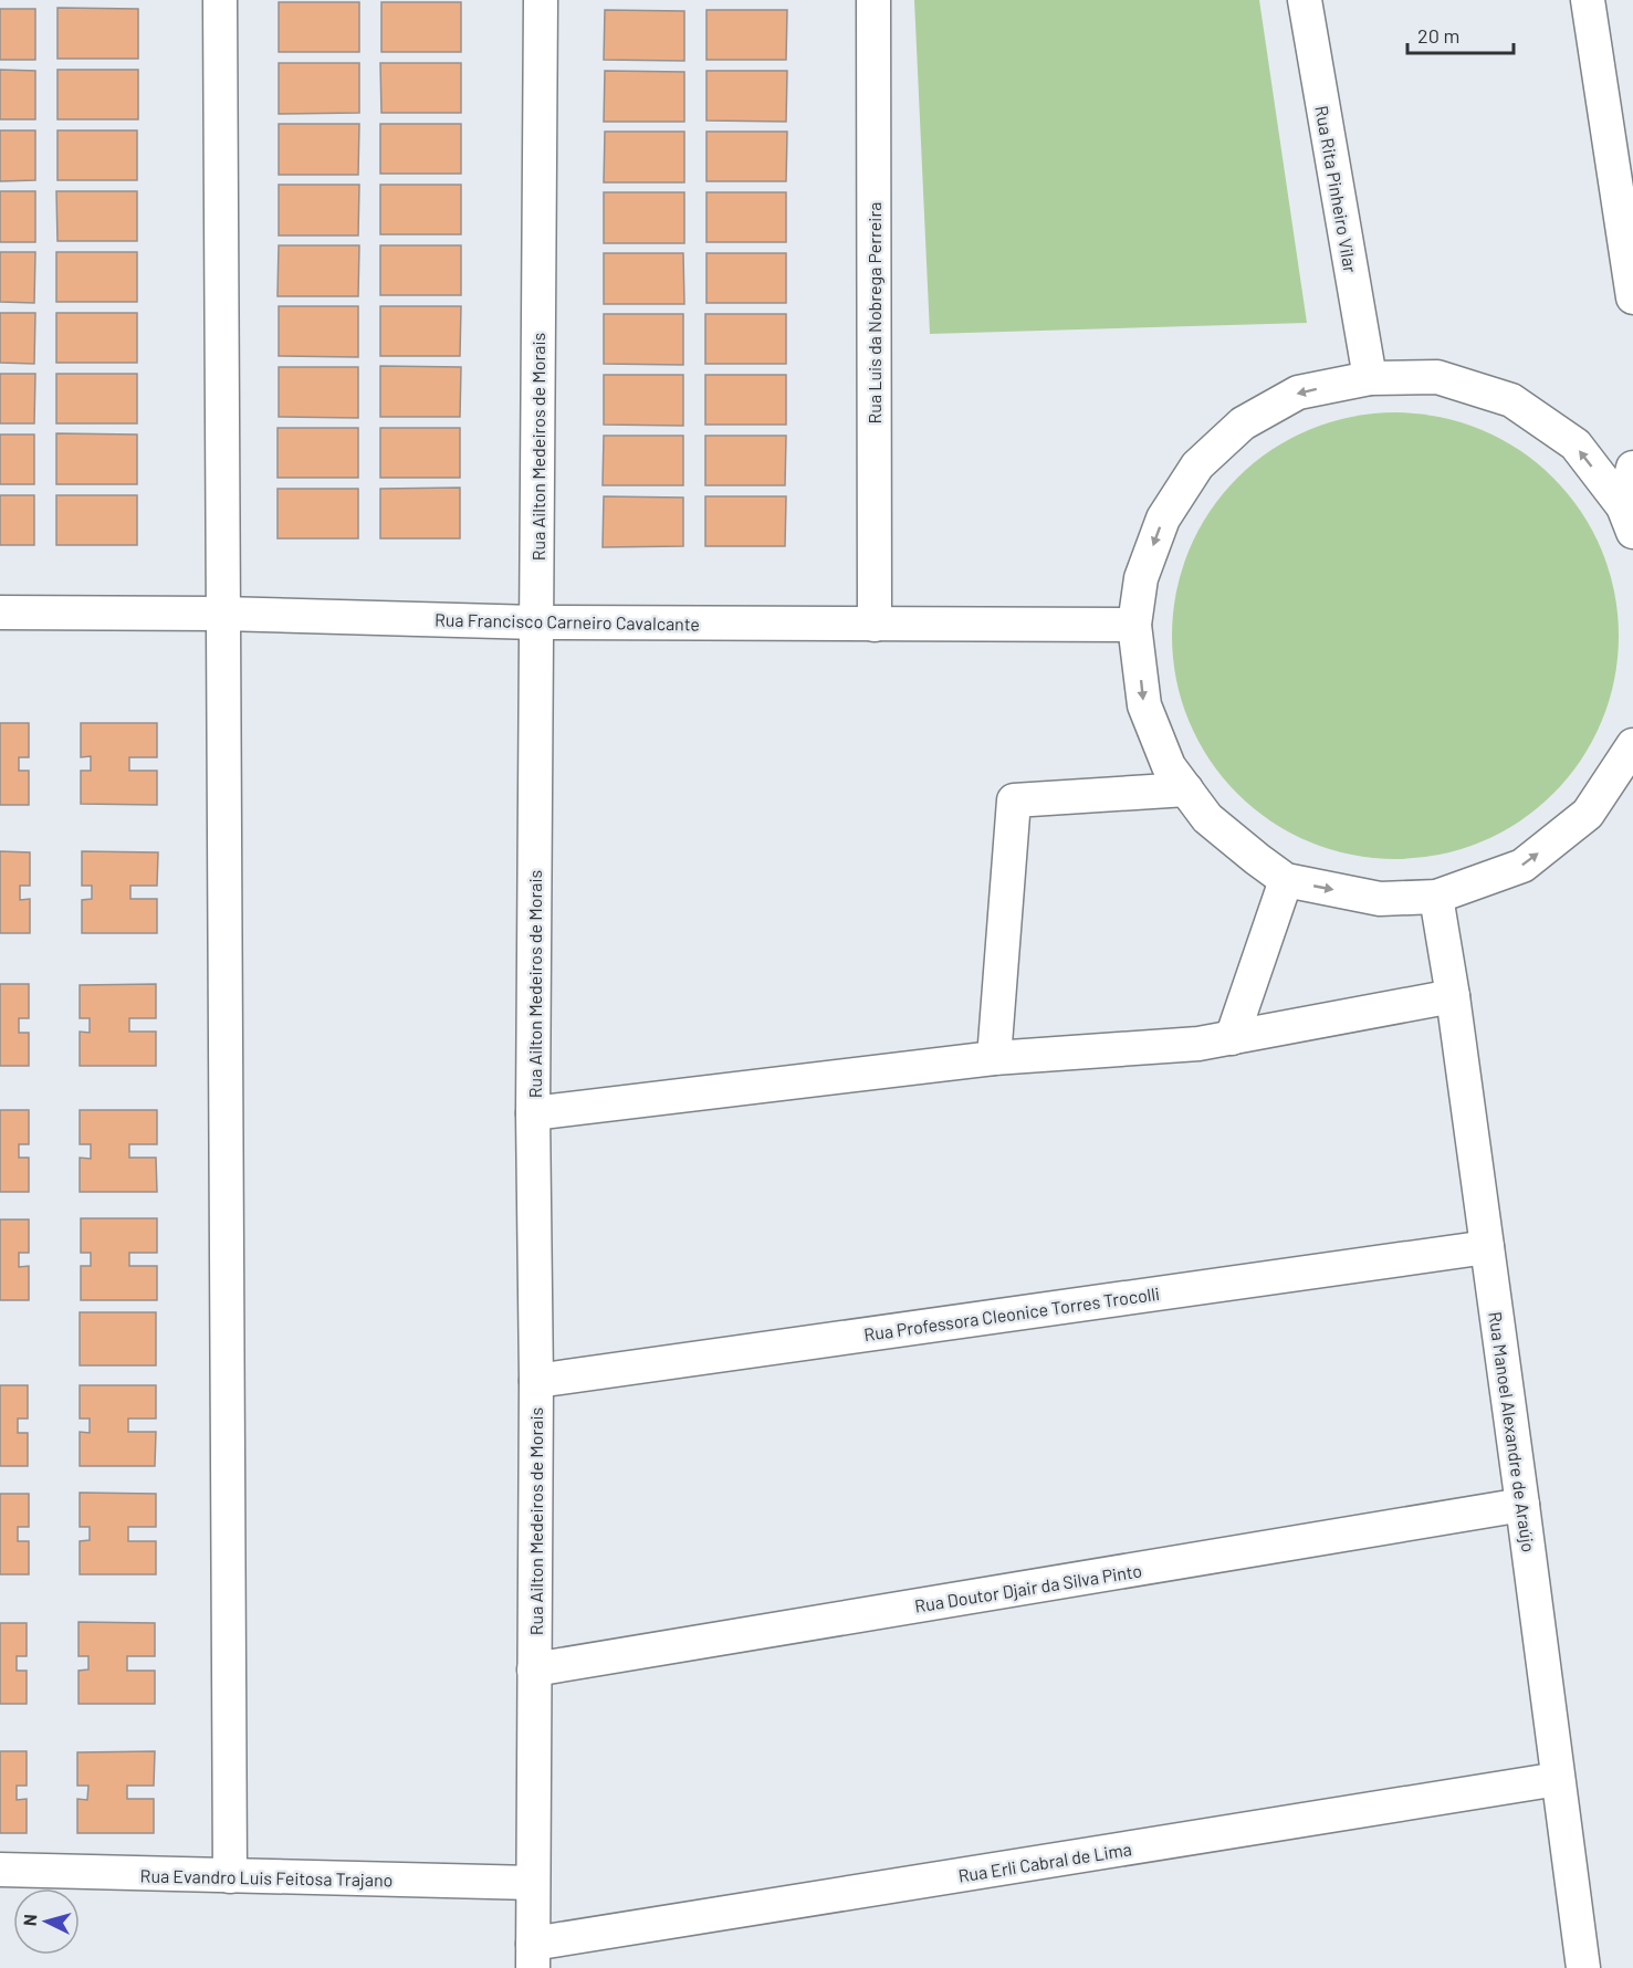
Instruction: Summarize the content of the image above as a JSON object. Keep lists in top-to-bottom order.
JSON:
{
  "streets": {
    "street": [
      "Rua Rita Pinheiro Vilar",
      "Rua Luis da Nobrega Perreira",
      "Rua Ailton Medeiros de Morais",
      "Rua Francisco Carneiro Cavalcante",
      "Rua Professora Cleonice Torres Trocolli",
      "Rua Manoel Alexandre de Araújo",
      "Rua Doutor Djair da Silva Pinto",
      "Rua Erli Cabral de Lima",
      "Rua Evandro Luis Feitosa Trajano"
    ]
  },
  "crossings": [
    ["Rua Luis da Nobrega Perreira", "Rua Francisco Carneiro Cavalcante"],
    ["Rua Ailton Medeiros de Morais", "Rua Francisco Carneiro Cavalcante"],
    ["Rua Ailton Medeiros de Morais", "Rua Professora Cleonice Torres Trocolli"],
    ["Rua Ailton Medeiros de Morais", "Rua Doutor Djair da Silva Pinto"],
    ["Rua Ailton Medeiros de Morais", "Rua Erli Cabral de Lima"],
    ["Rua Ailton Medeiros de Morais", "Rua Evandro Luis Feitosa Trajano"],
    ["Rua Professora Cleonice Torres Trocolli", "Rua Manoel Alexandre de Araújo"],
    ["Rua Manoel Alexandre de Araújo", "Rua Doutor Djair da Silva Pinto"],
    ["Rua Manoel Alexandre de Araújo", "Rua Erli Cabral de Lima"]
  ],
  "scale_bar": "20 m",
  "north": "left"
}
